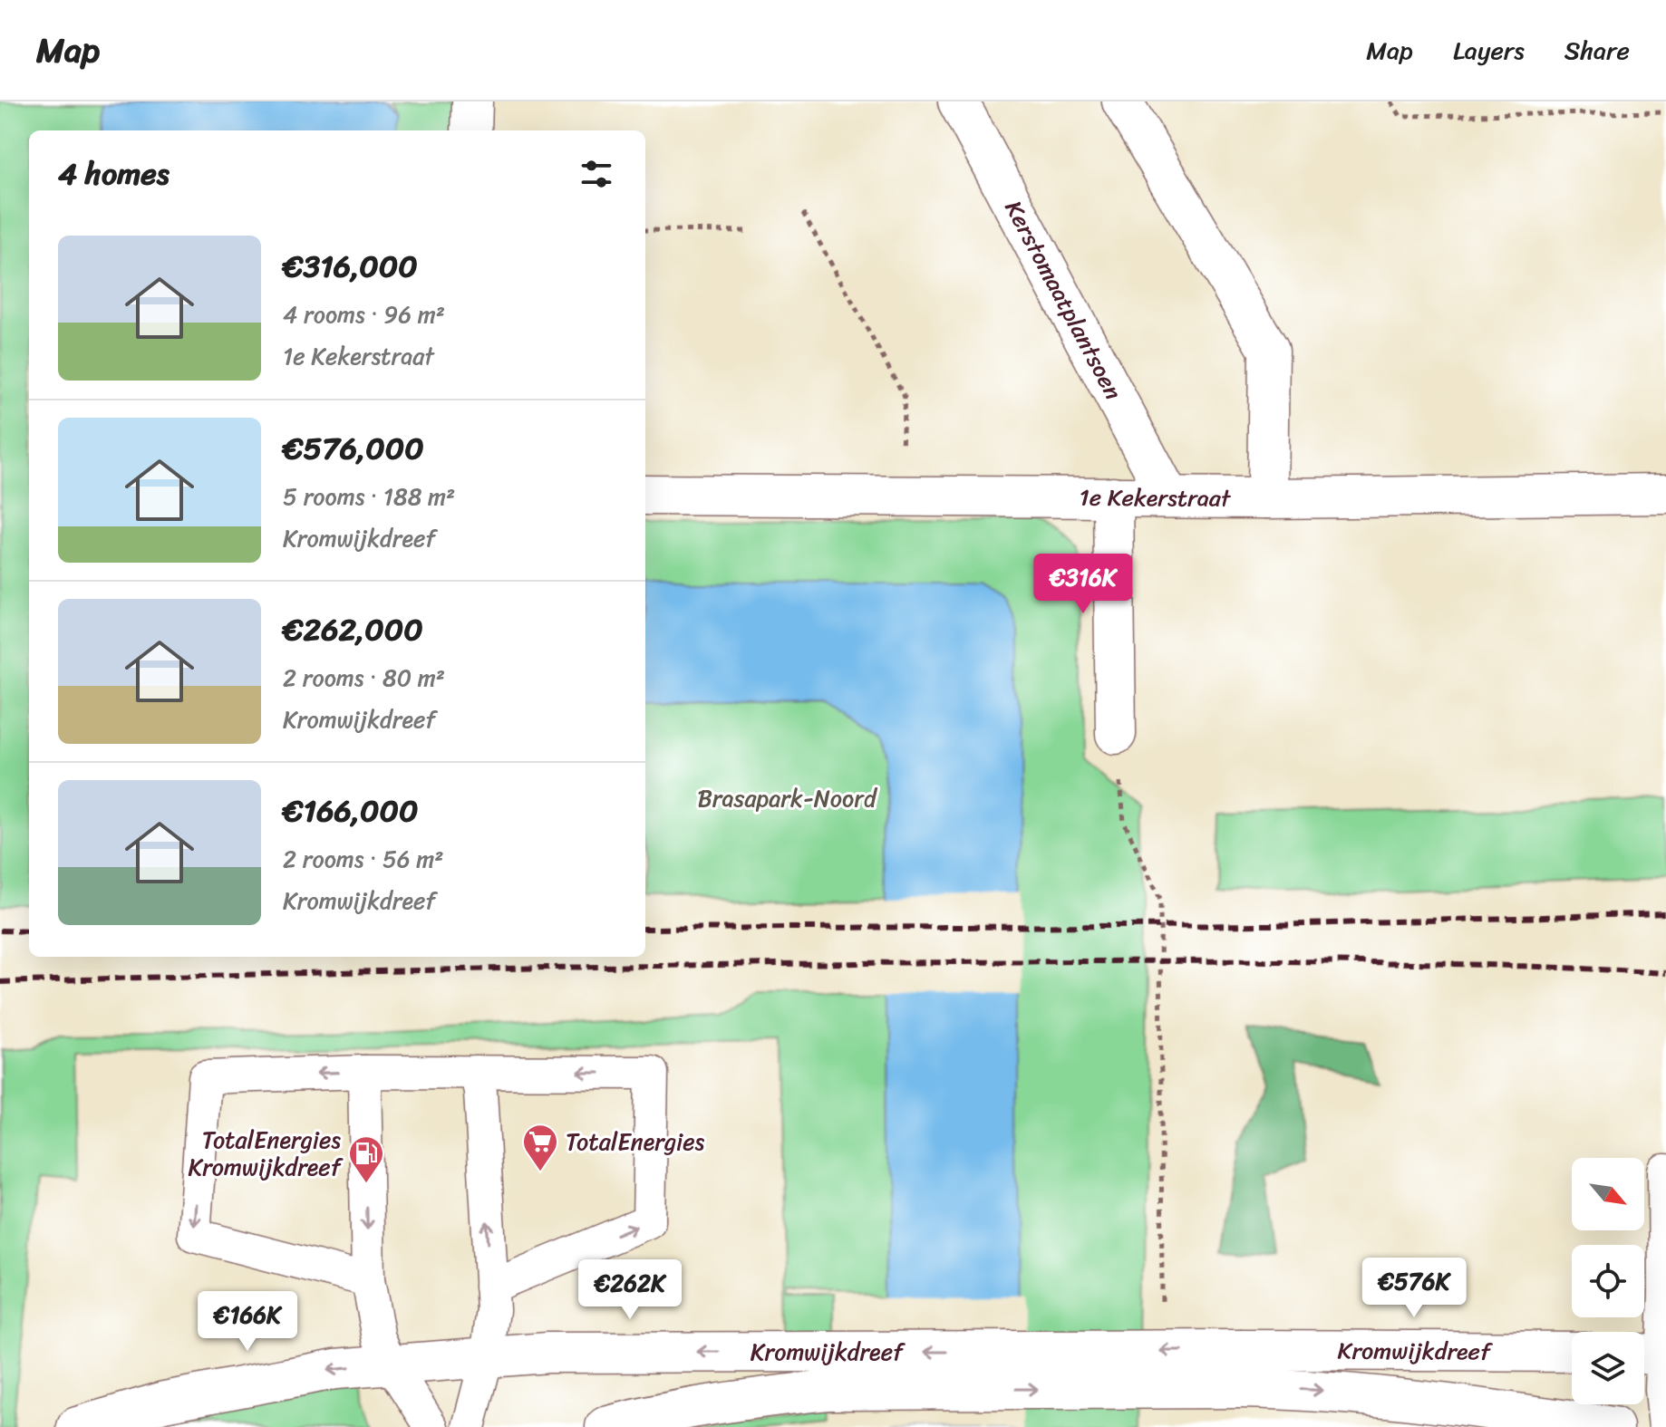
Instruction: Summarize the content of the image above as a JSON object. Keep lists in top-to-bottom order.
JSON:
{
  "streets": {
    "street": ["Kerstomaatplantsoen", "1e Kekerstraat", "Kromwijkdreef"]
  },
  "crossings": [
    ["Kerstomaatplantsoen", "1e Kekerstraat"]
  ],
  "parks": ["Brasapark-Noord"],
  "places": {
    "supermarket": ["TotalEnergies"],
    "fuel station": ["TotalEnergies Kromwijkdreef"]
  },
  "north": "bottom right",
  "page": {
    "header": "Map",
    "nav": ["Map", "Layers", "Share"],
    "heading": "4 homes",
    "list": [
      {
        "name": "€316,000",
        "note": "4 rooms · 96 m² · 1e Kekerstraat"
      },
      {
        "name": "€576,000",
        "note": "5 rooms · 188 m² · Kromwijkdreef"
      },
      {
        "name": "€262,000",
        "note": "2 rooms · 80 m² · Kromwijkdreef"
      },
      {
        "name": "€166,000",
        "note": "2 rooms · 56 m² · Kromwijkdreef"
      }
    ],
    "price": [
      "€316K",
      "€576K",
      "€262K",
      "€166K"
    ]
  }
}
